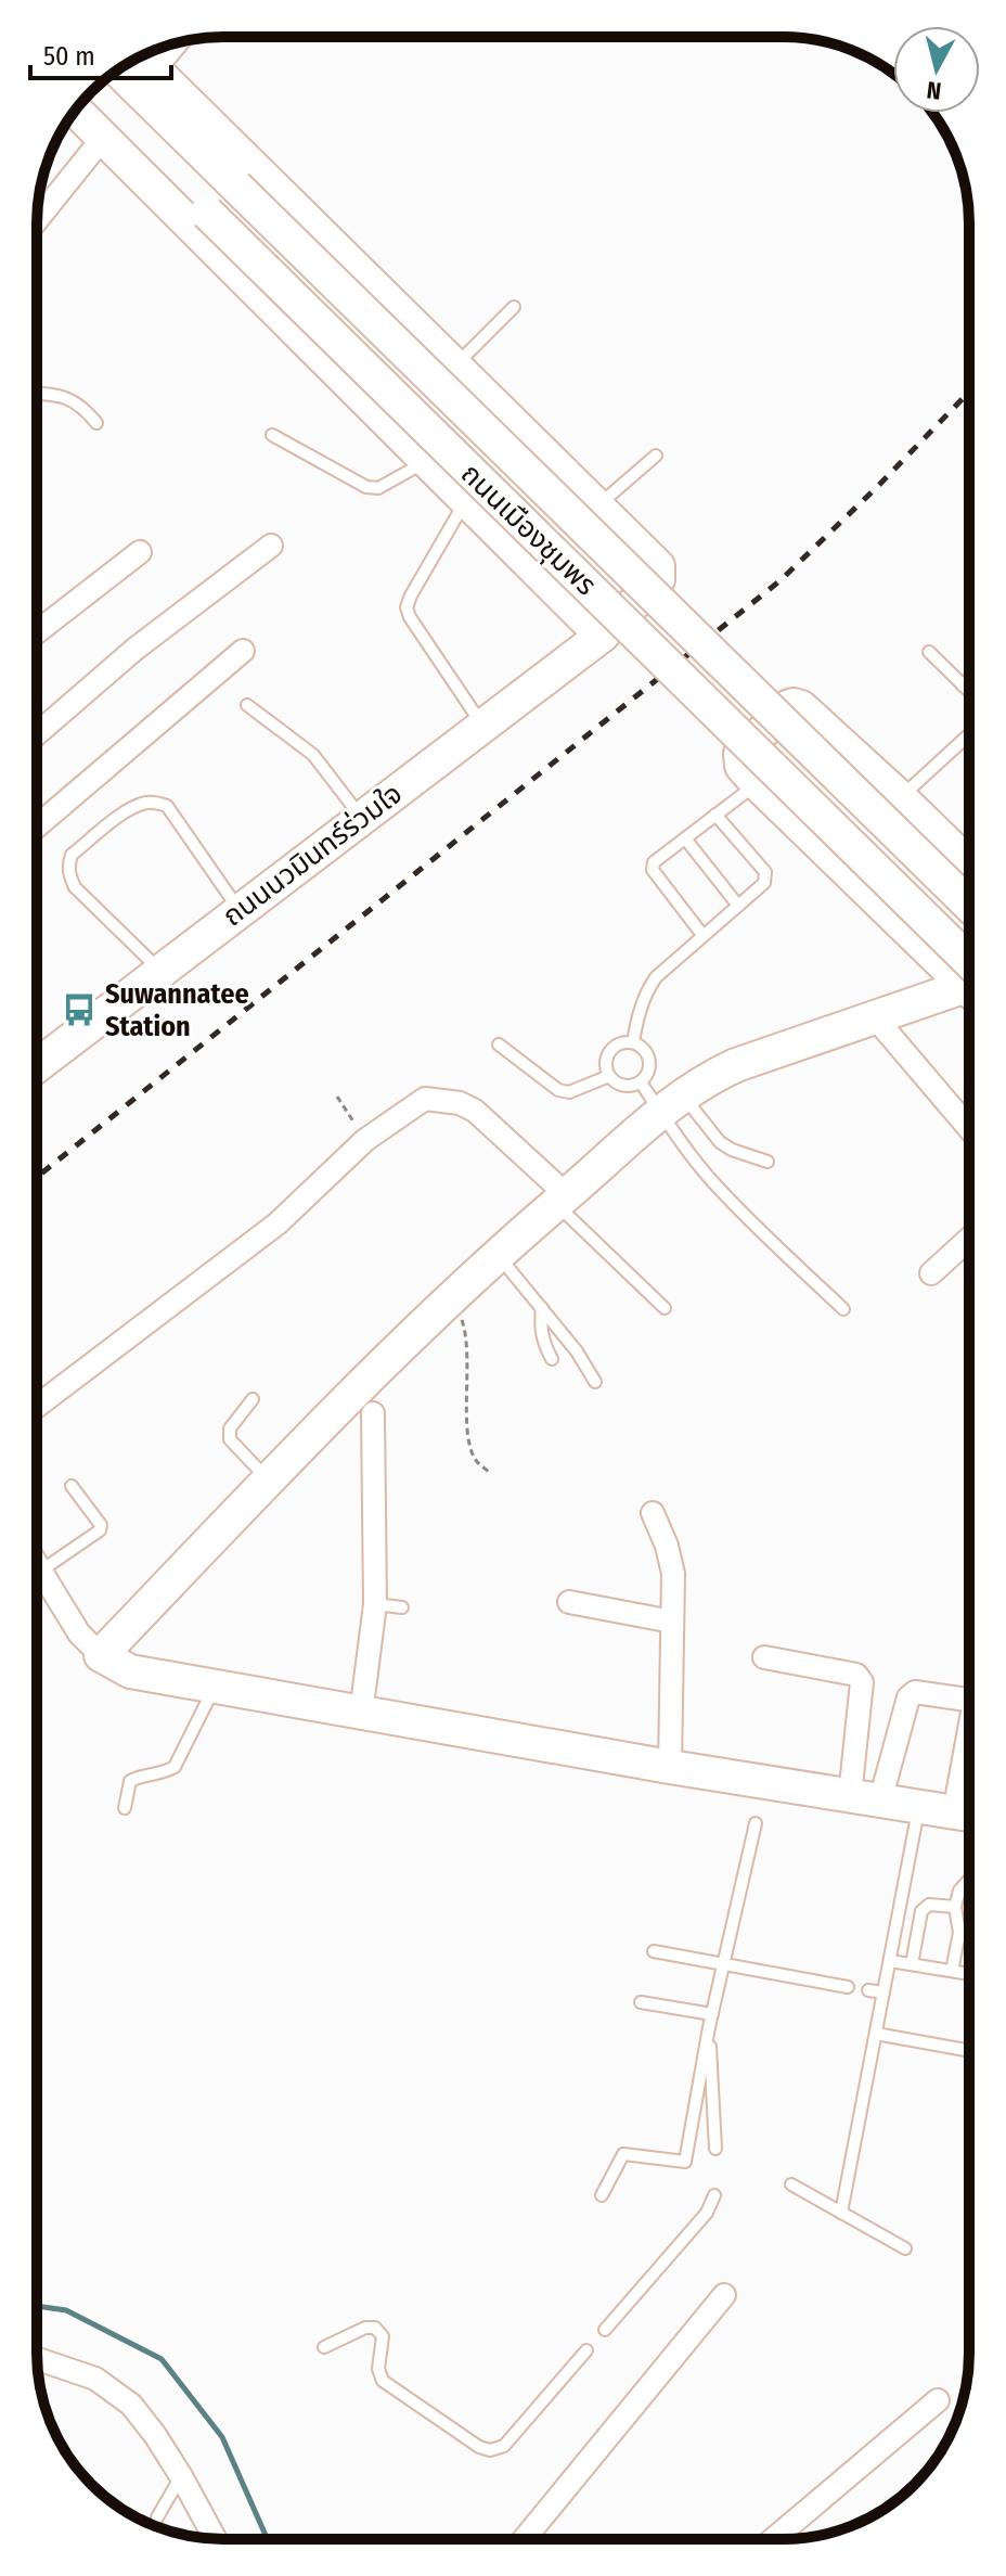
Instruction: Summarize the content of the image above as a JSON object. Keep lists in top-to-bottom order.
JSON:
{
  "streets": {
    "main road": ["ถนนเมืองชุมพร", "ถนนนวมินทร์ร่วมใจ"]
  },
  "places": {
    "bus stop": ["Suwannatee Station"]
  },
  "scale_bar": "50 m",
  "north": "bottom"
}
